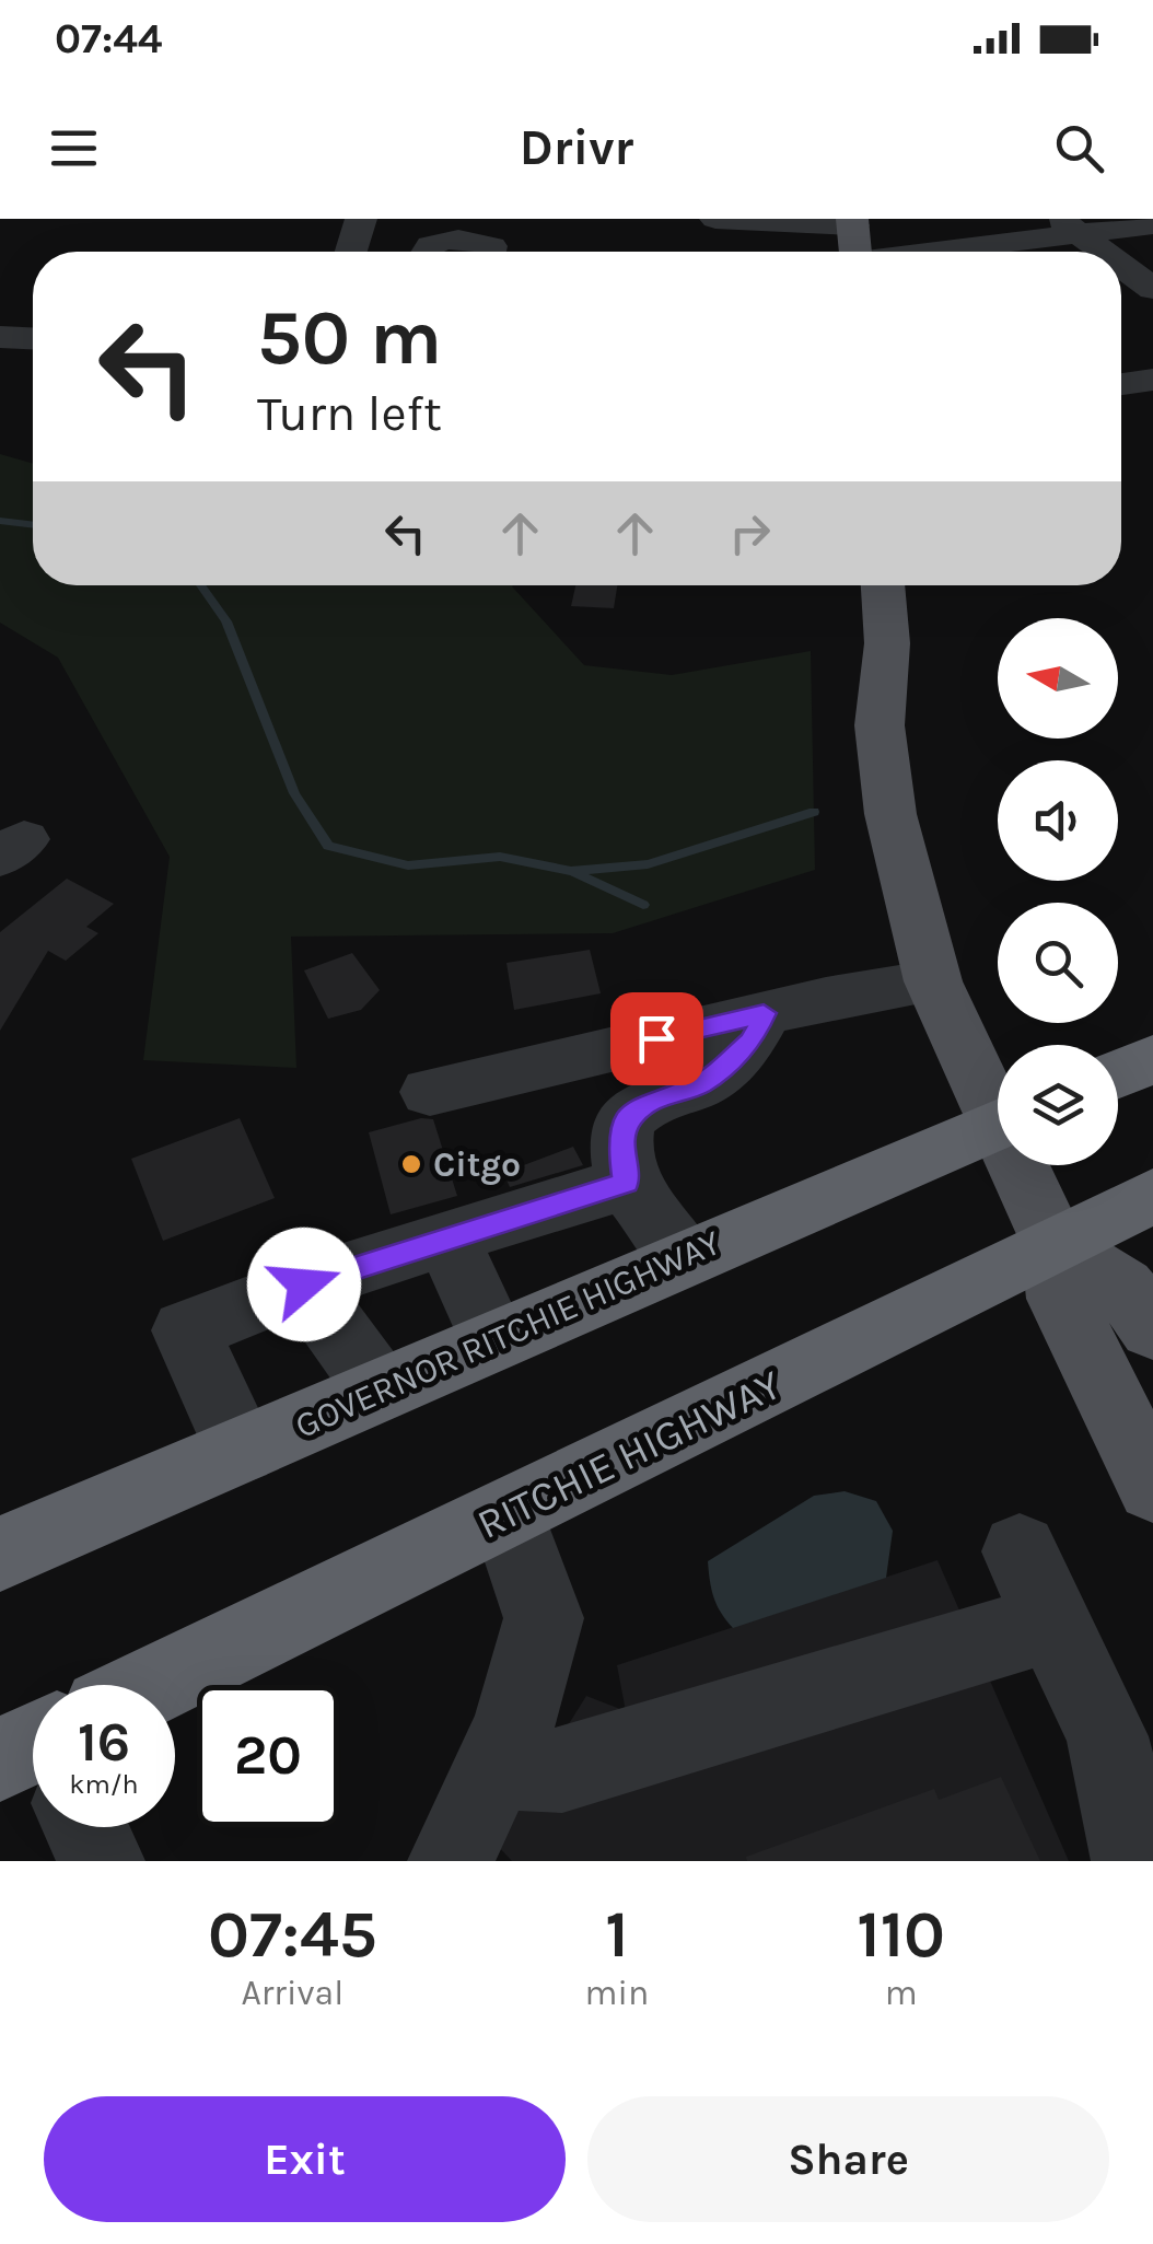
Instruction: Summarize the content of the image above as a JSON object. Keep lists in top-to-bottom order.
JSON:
{
  "streets": {
    "highway": ["GOVERNOR RITCHIE HIGHWAY", "RITCHIE HIGHWAY"]
  },
  "places": ["Citgo"],
  "north": "left",
  "page": {
    "status": "07:44",
    "header": "Drivr",
    "turn": ["50 m", "Turn left"],
    "speed": "16 km/h",
    "limit": "20",
    "eta": [
      "07:45",
      "Arrival",
      "1",
      "min",
      "110",
      "m"
    ],
    "buttons": ["Exit", "Share"]
  }
}
